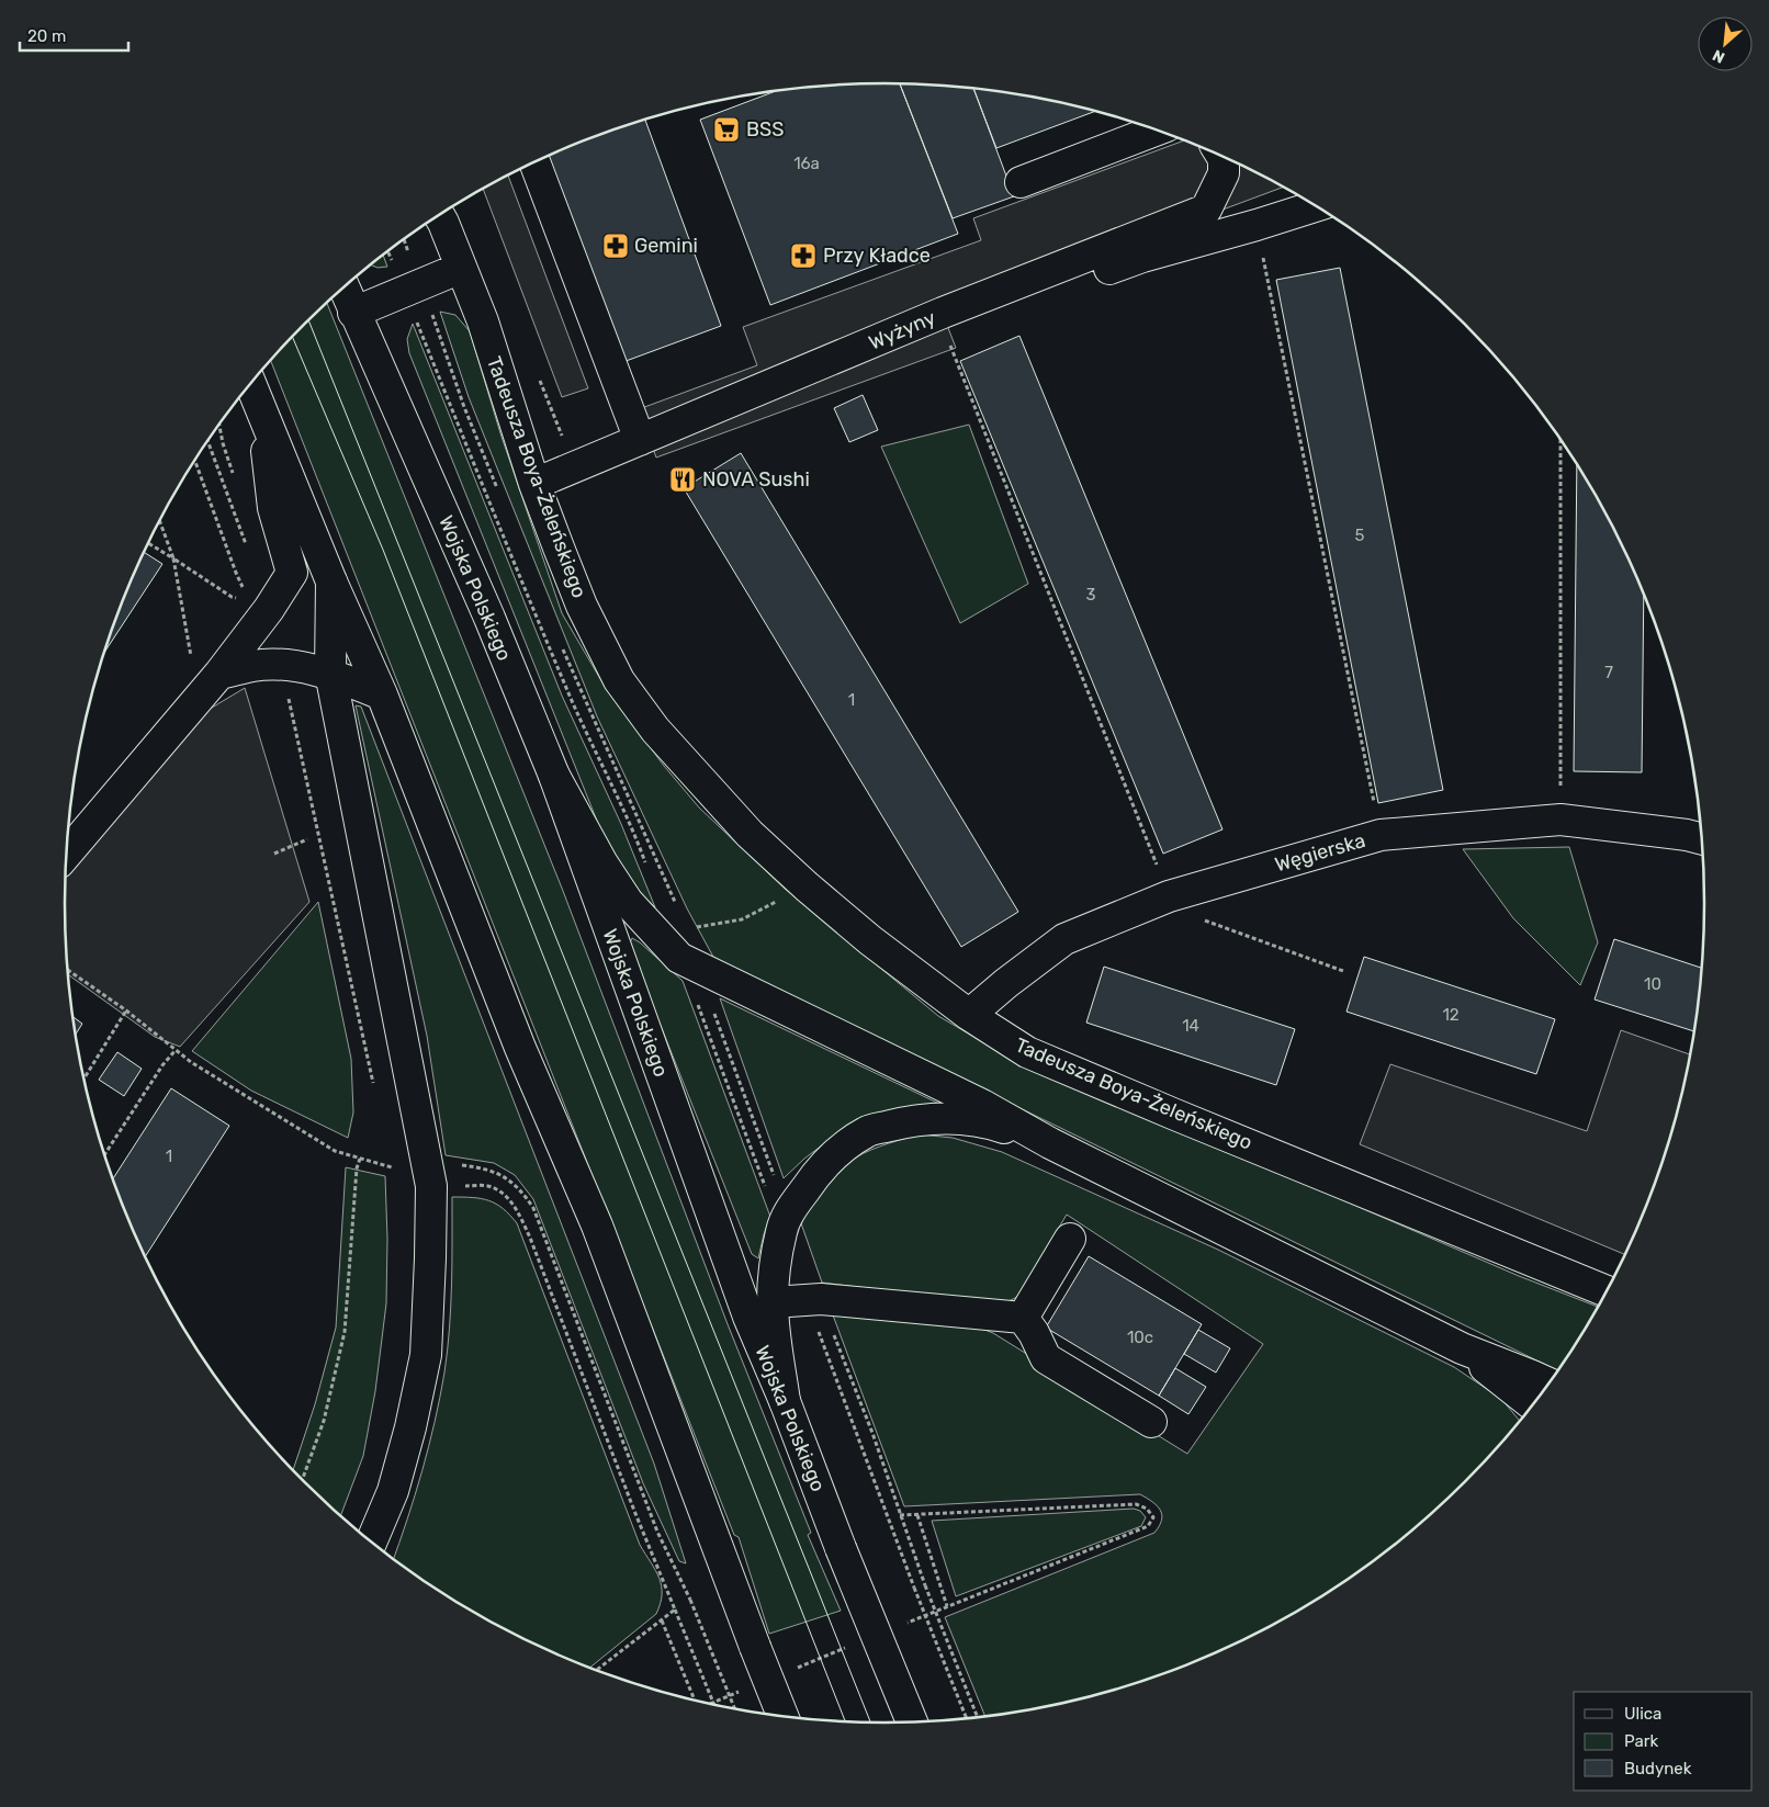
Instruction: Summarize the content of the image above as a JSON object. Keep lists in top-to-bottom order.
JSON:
{
  "streets": {
    "street": [
      "Wyżyny",
      "Tadeusza Boya-Żeleńskiego",
      "Wojska Polskiego",
      "Węgierska"
    ]
  },
  "crossings": [
    ["Wyżyny", "Tadeusza Boya-Żeleńskiego"],
    ["Tadeusza Boya-Żeleńskiego", "Węgierska"]
  ],
  "places": {
    "supermarket": ["BSS"],
    "pharmacy": ["Gemini", "Przy Kładce"],
    "restaurant": ["NOVA Sushi"]
  },
  "house_numbers": [
    "16a",
    "5",
    "3",
    "7",
    "1",
    "10",
    "12",
    "14",
    "1",
    "10c"
  ],
  "legend": ["Ulica", "Park", "Budynek"],
  "scale_bar": "20 m",
  "north": "bottom left"
}
